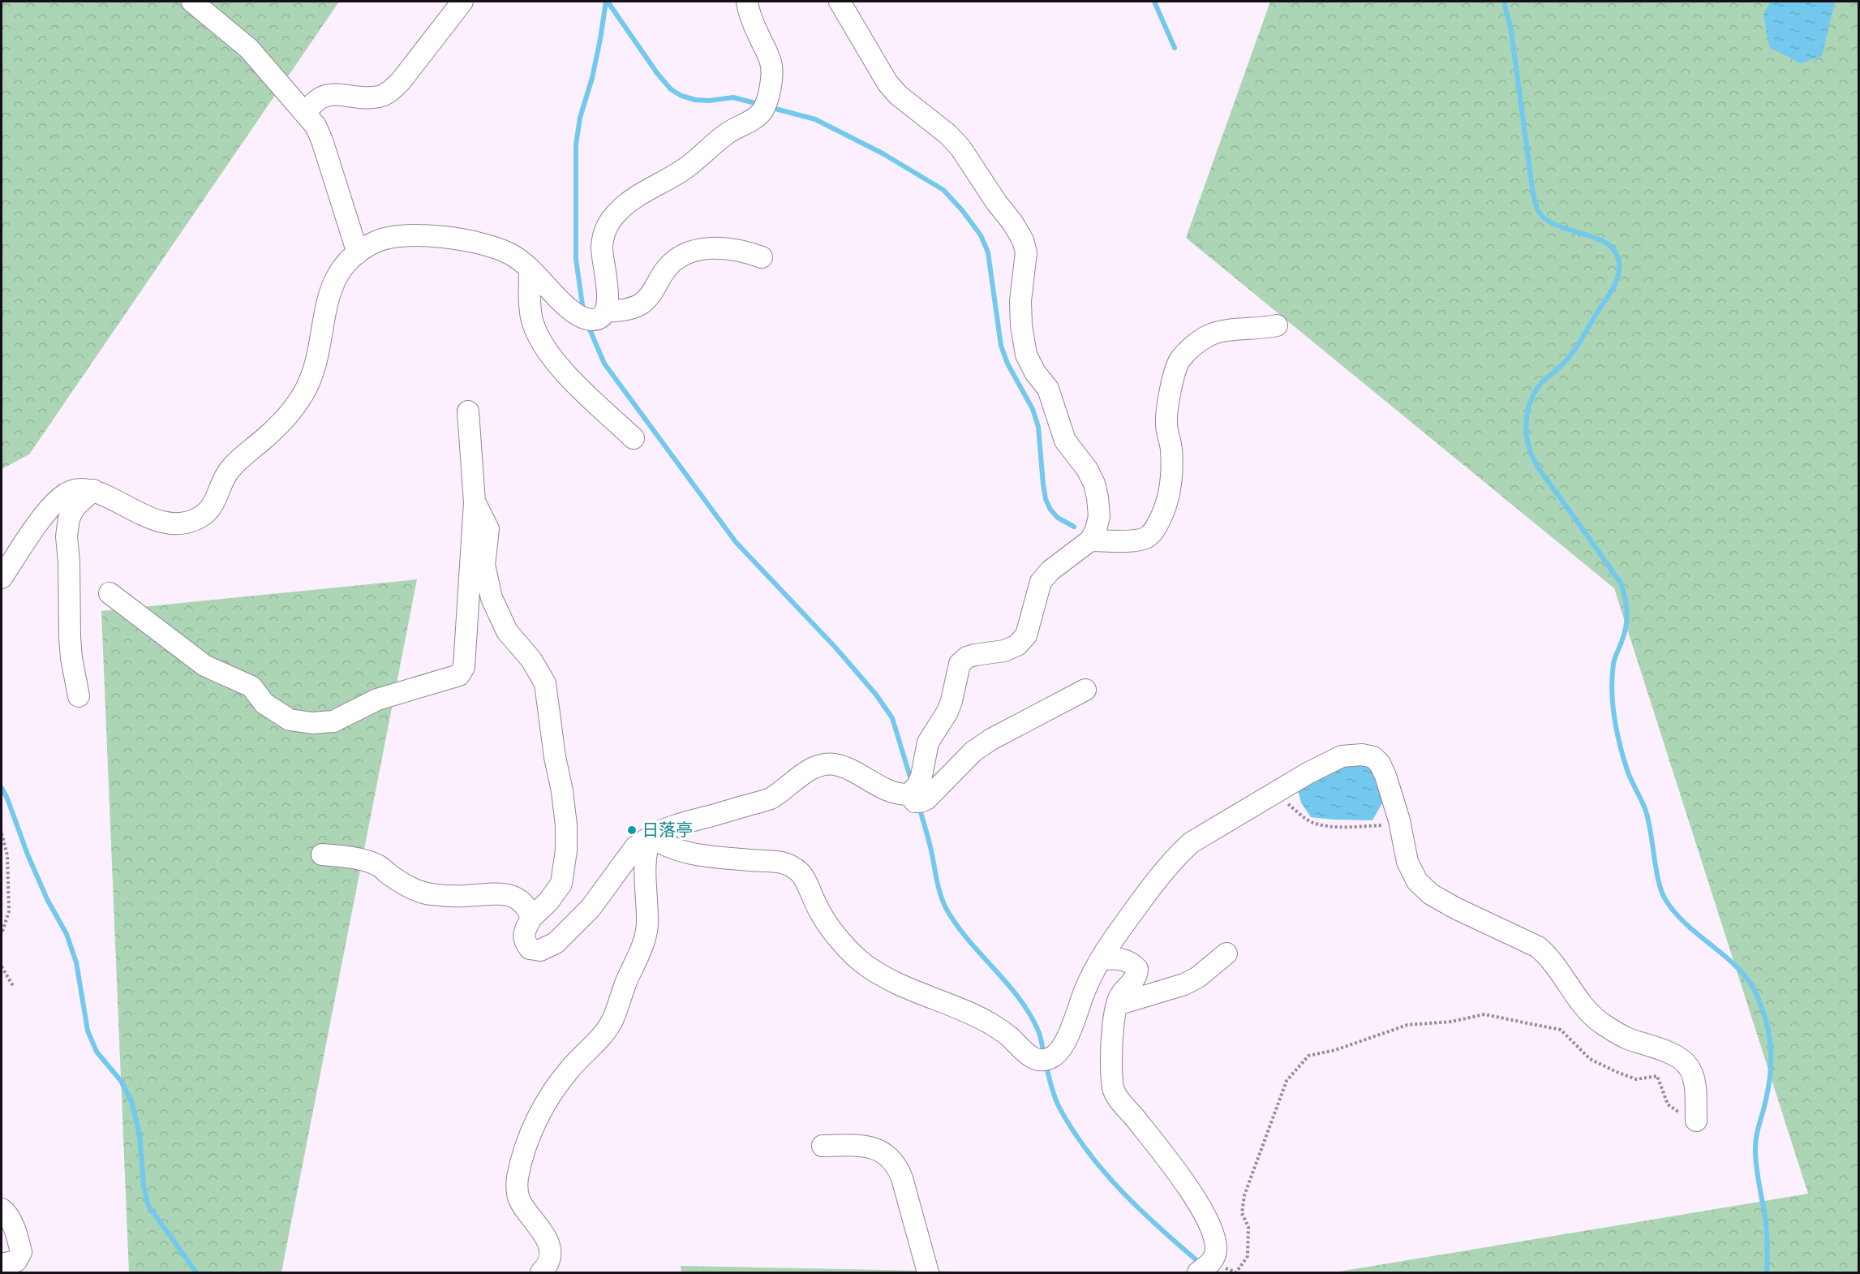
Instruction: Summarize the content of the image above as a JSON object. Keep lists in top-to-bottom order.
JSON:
{
  "places": ["日落亭"]
}
